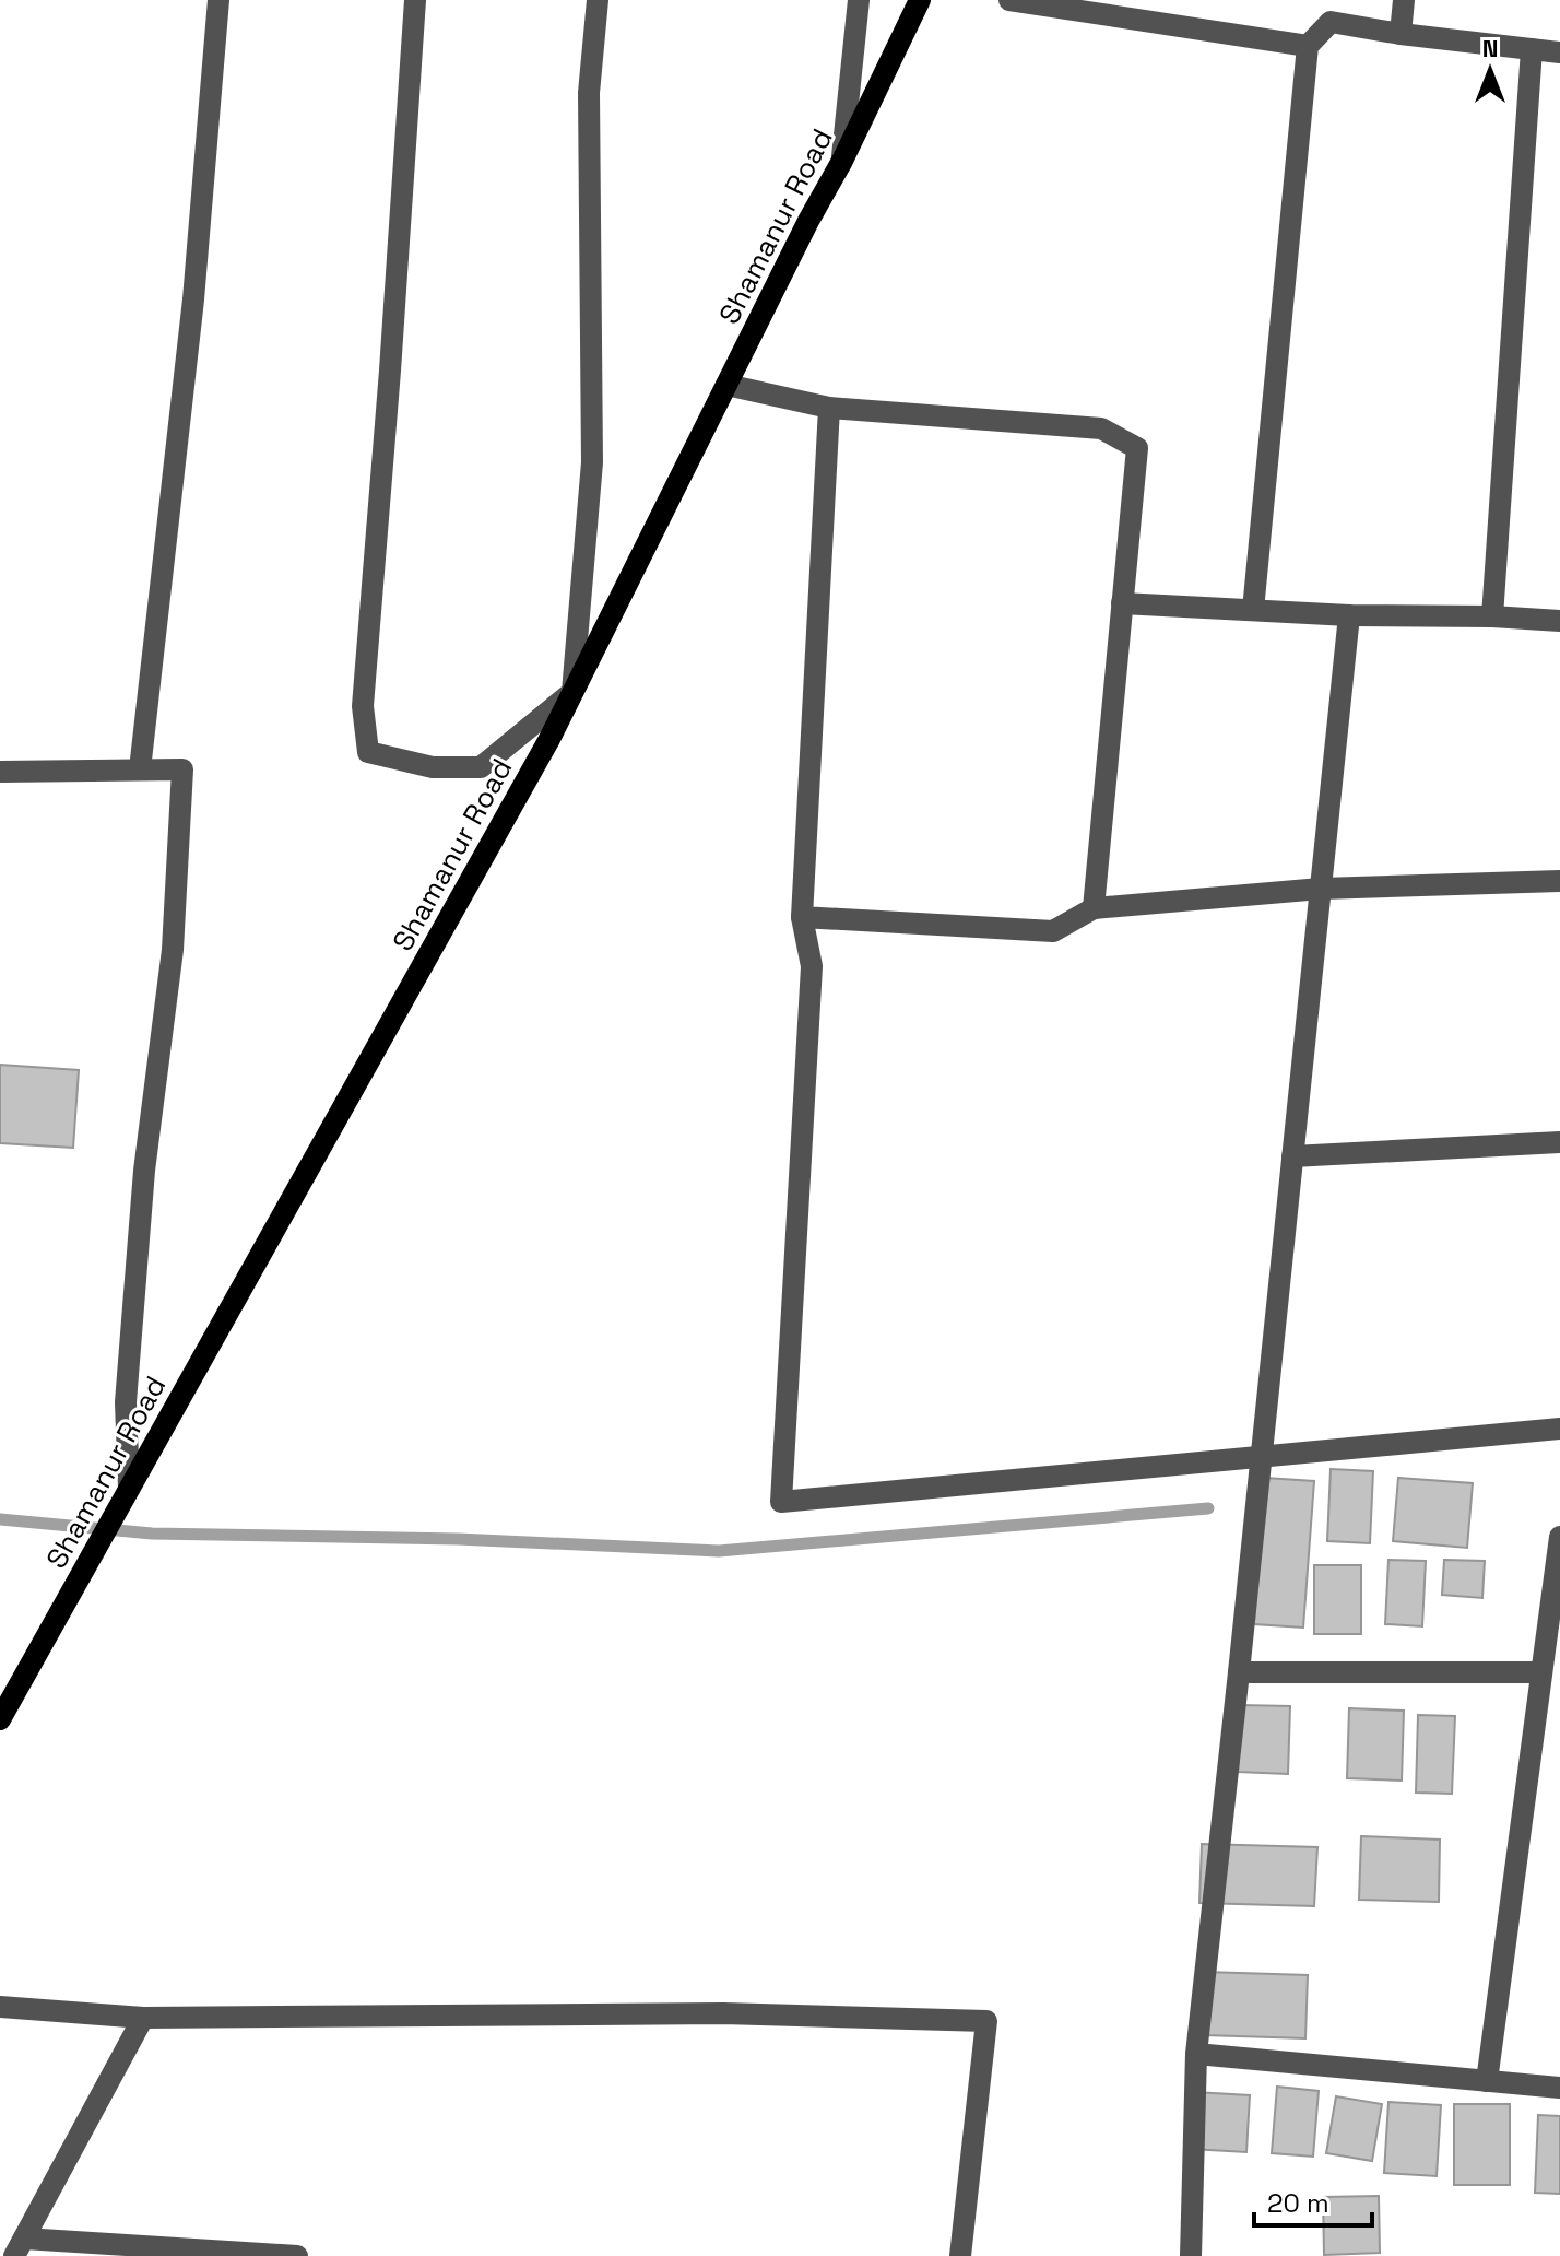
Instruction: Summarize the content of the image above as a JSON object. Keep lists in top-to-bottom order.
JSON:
{
  "streets": {
    "main road": ["Shamanur Road"]
  },
  "scale_bar": "20 m",
  "north": "top"
}
